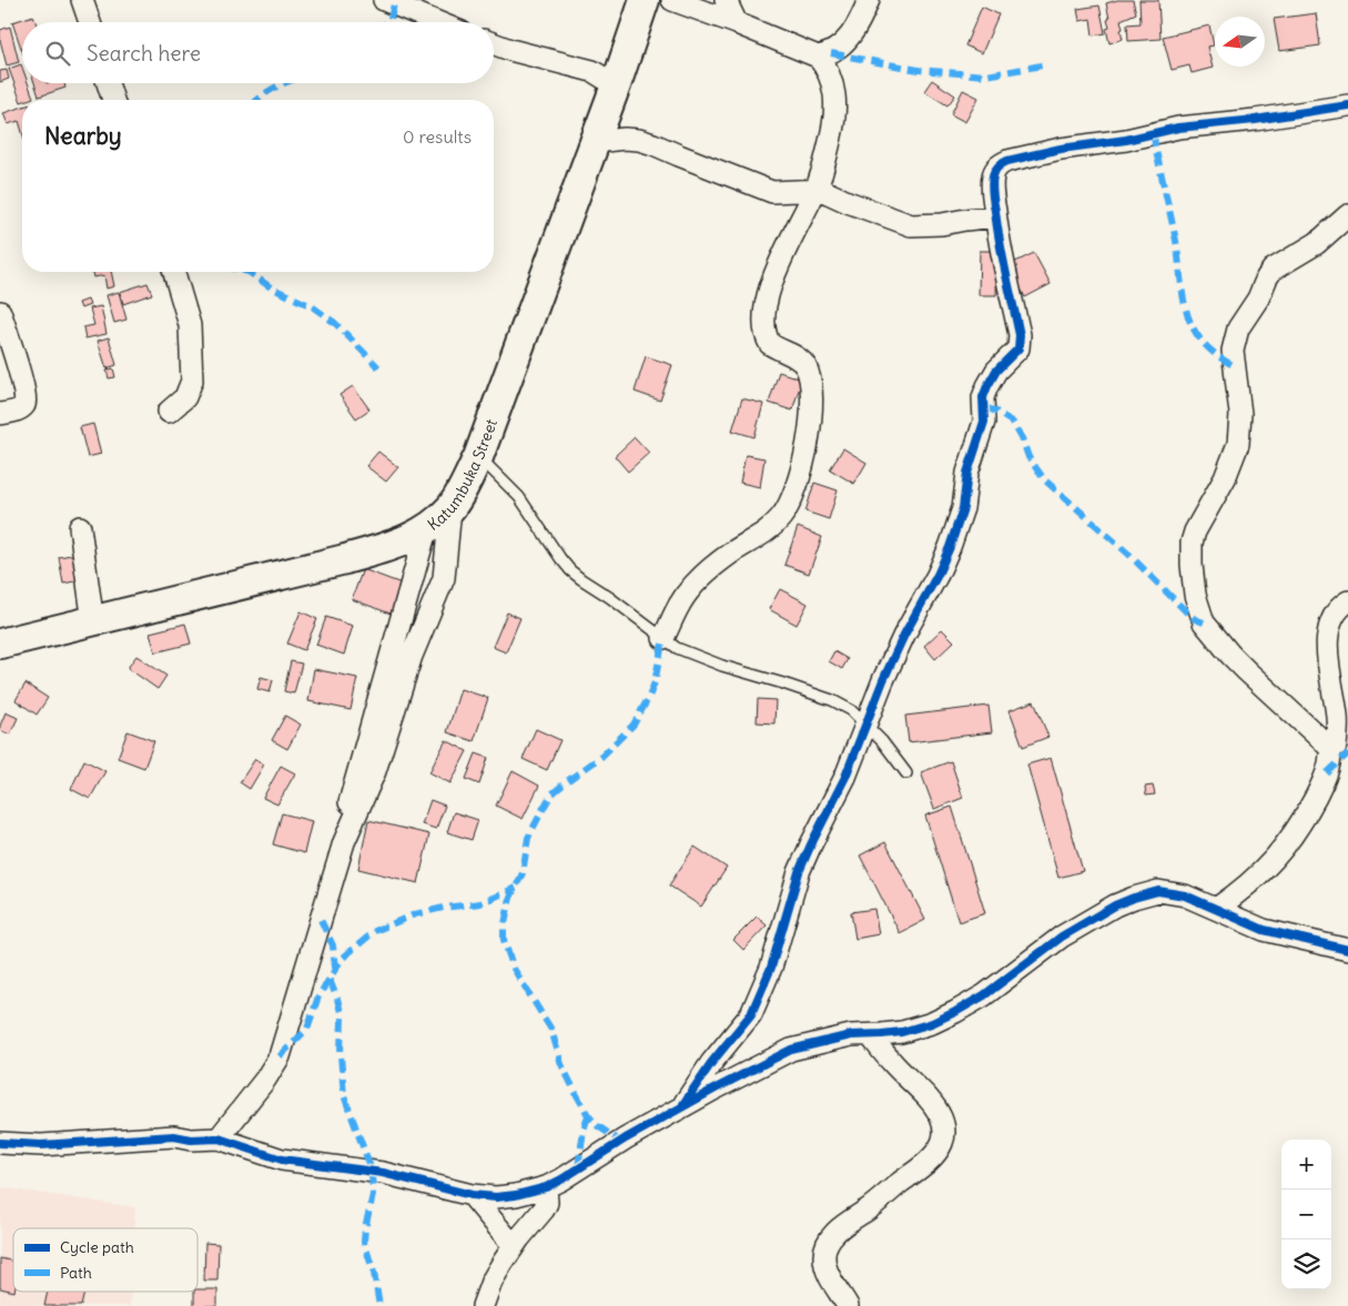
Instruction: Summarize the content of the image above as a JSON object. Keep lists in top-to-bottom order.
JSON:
{
  "streets": {
    "main road": ["Katumbuka Street"]
  },
  "legend": ["Cycle path", "Path"],
  "north": "left",
  "page": {
    "search": "Search here",
    "heading": ["Nearby", "0 results"],
    "map_buttons": ["+", "−"]
  }
}
